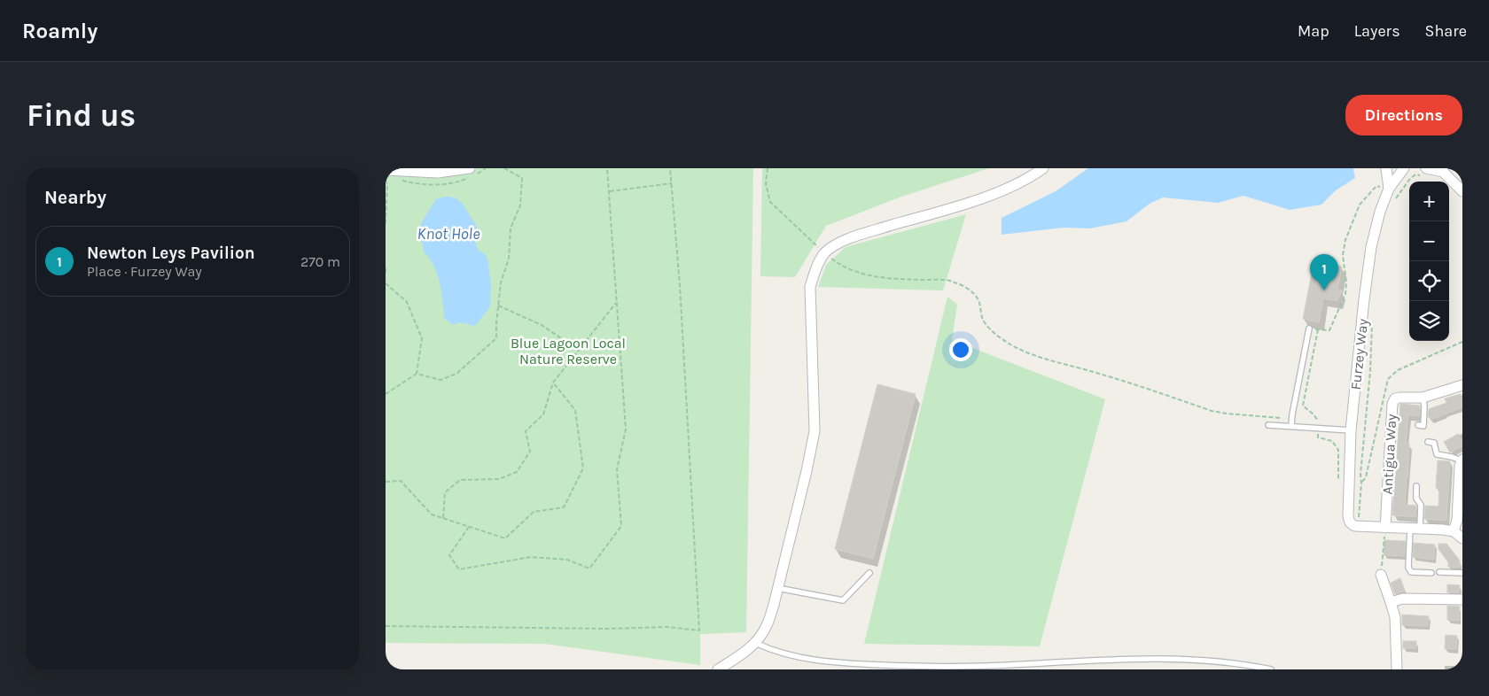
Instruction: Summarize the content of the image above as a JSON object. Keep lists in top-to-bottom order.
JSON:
{
  "streets": {
    "street": ["Furzey Way", "Antigua Way"]
  },
  "water": ["Knot Hole"],
  "parks": ["Blue Lagoon Local Nature Reserve"],
  "page": {
    "header": "Roamly",
    "nav": ["Map", "Layers", "Share"],
    "buttons": "Directions",
    "title": "Find us",
    "heading": "Nearby",
    "map_buttons": ["+", "−"],
    "list": [
      {
        "mark": "1",
        "name": "Newton Leys Pavilion",
        "note": "Place · Furzey Way",
        "value": "270 m"
      }
    ],
    "pins": "1"
  }
}
